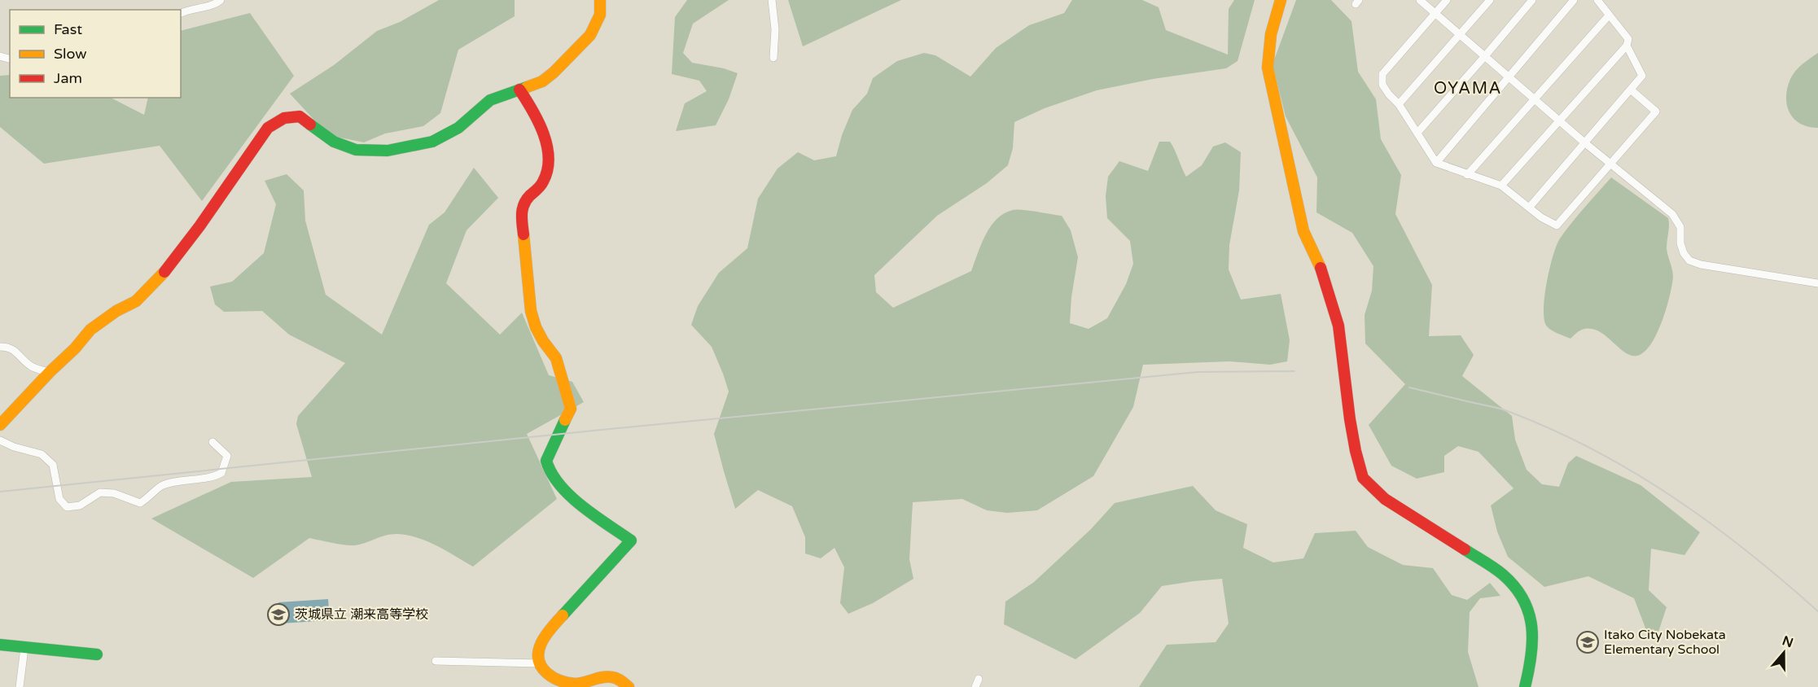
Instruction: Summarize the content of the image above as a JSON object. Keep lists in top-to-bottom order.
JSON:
{
  "districts": ["OYAMA"],
  "places": {
    "school or university": ["茨城県立 潮来高等学校", "Itako City Nobekata Elementary School"]
  },
  "legend": ["Fast", "Slow", "Jam"],
  "north": "top"
}
